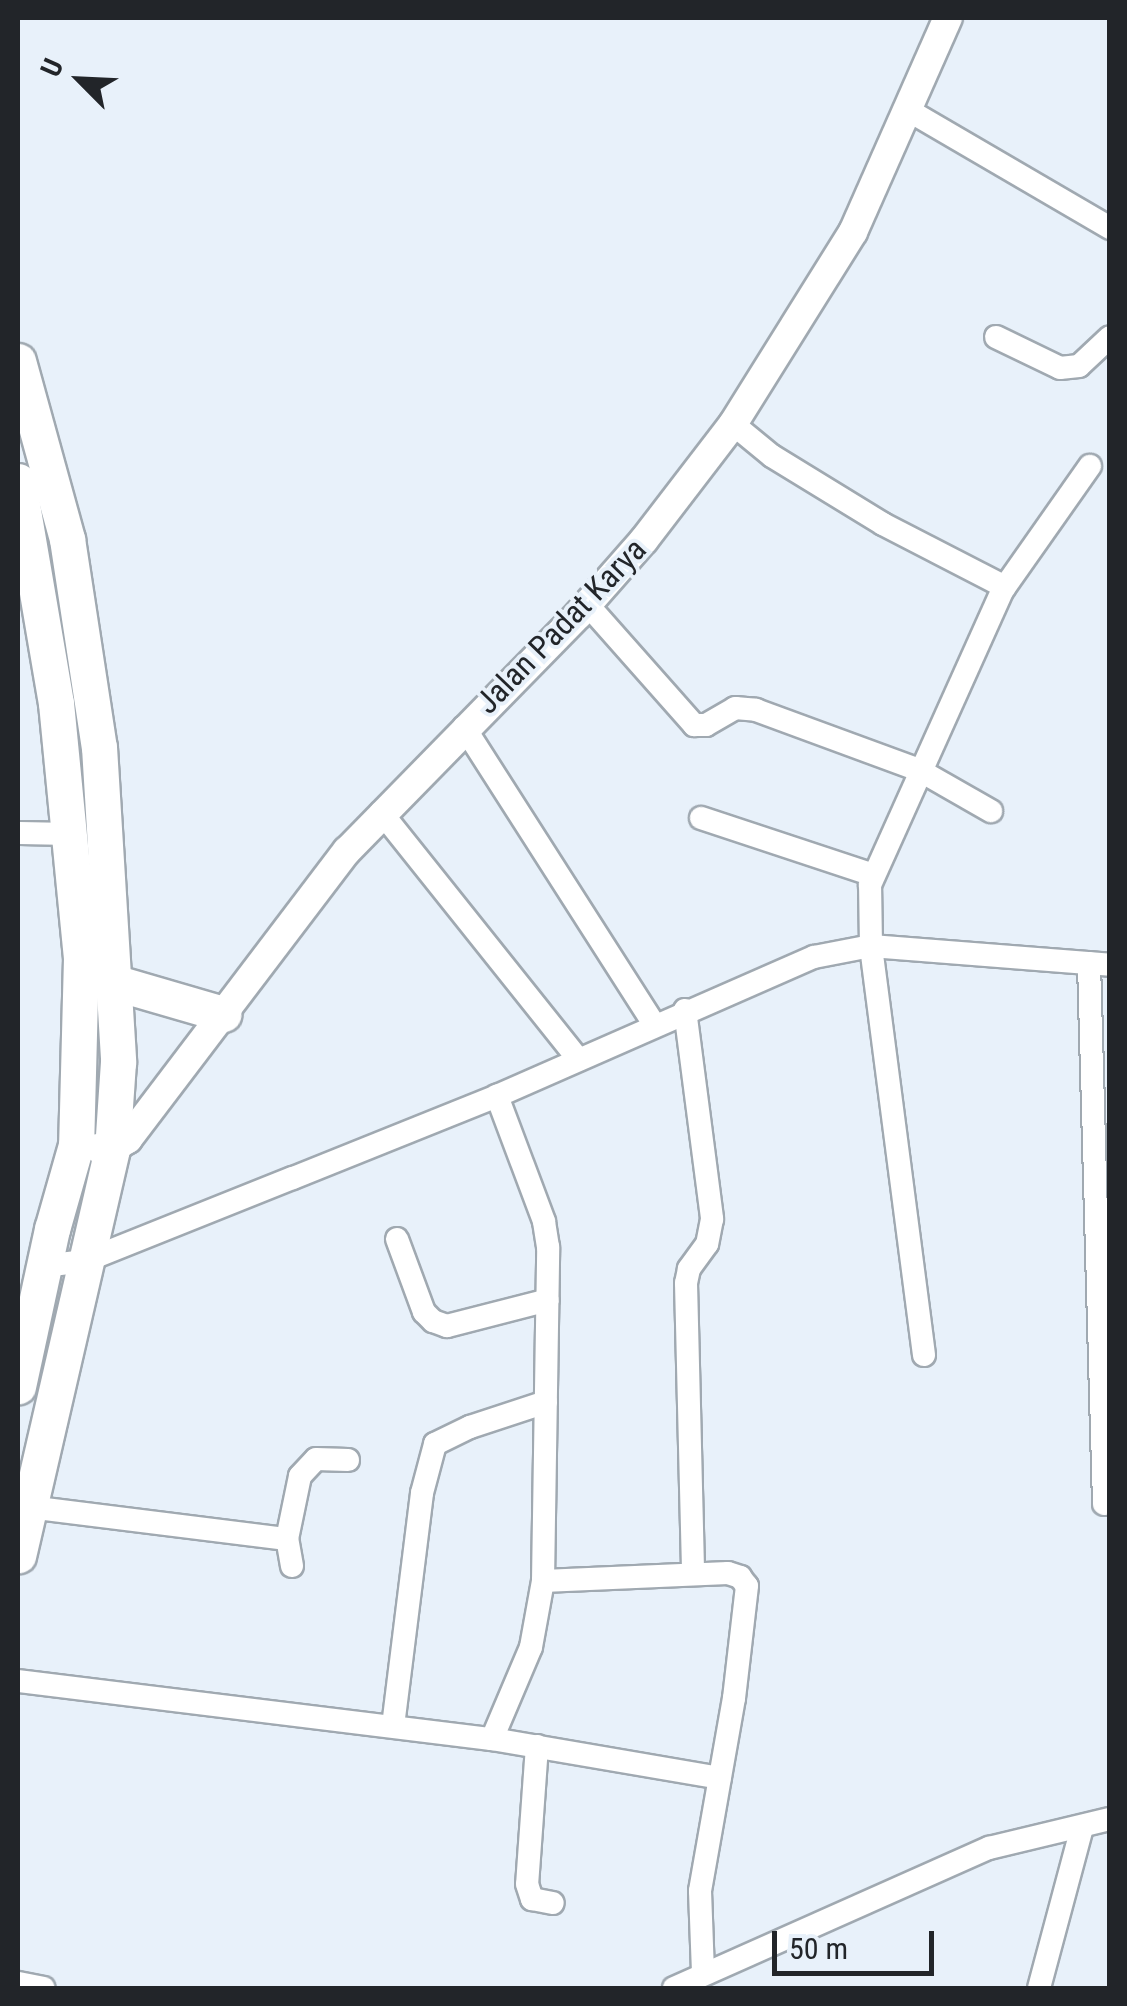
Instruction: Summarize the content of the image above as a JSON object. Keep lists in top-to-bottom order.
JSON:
{
  "streets": {
    "street": ["Jalan Padat Karya"]
  },
  "scale_bar": "50 m",
  "north": "top left"
}
